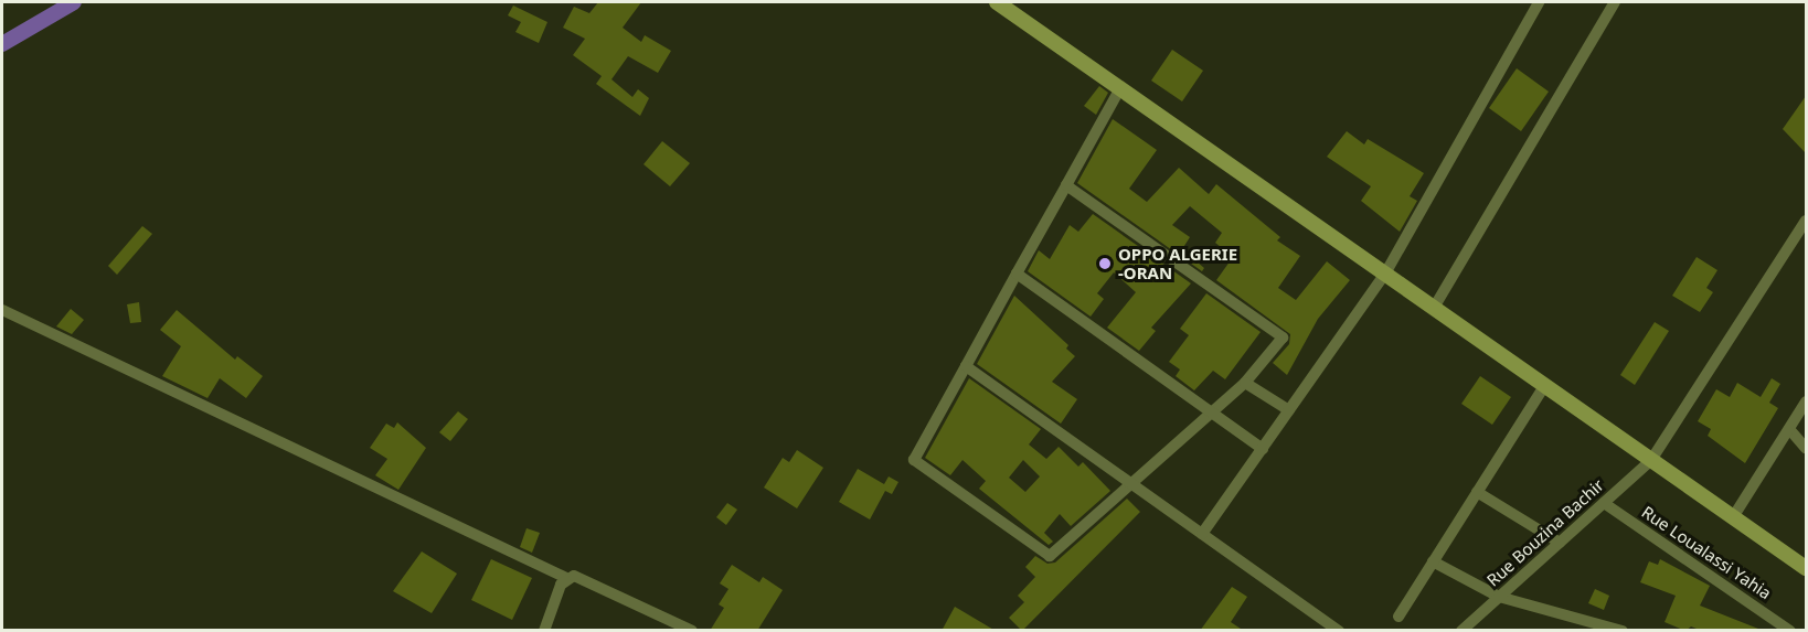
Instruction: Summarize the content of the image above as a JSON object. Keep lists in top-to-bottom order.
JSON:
{
  "streets": {
    "street": ["Rue Bouzina Bachir", "Rue Loualassi Yahia"]
  },
  "crossings": [
    ["Rue Bouzina Bachir", "Rue Loualassi Yahia"]
  ],
  "places": ["OPPO ALGERIE -ORAN"]
}
